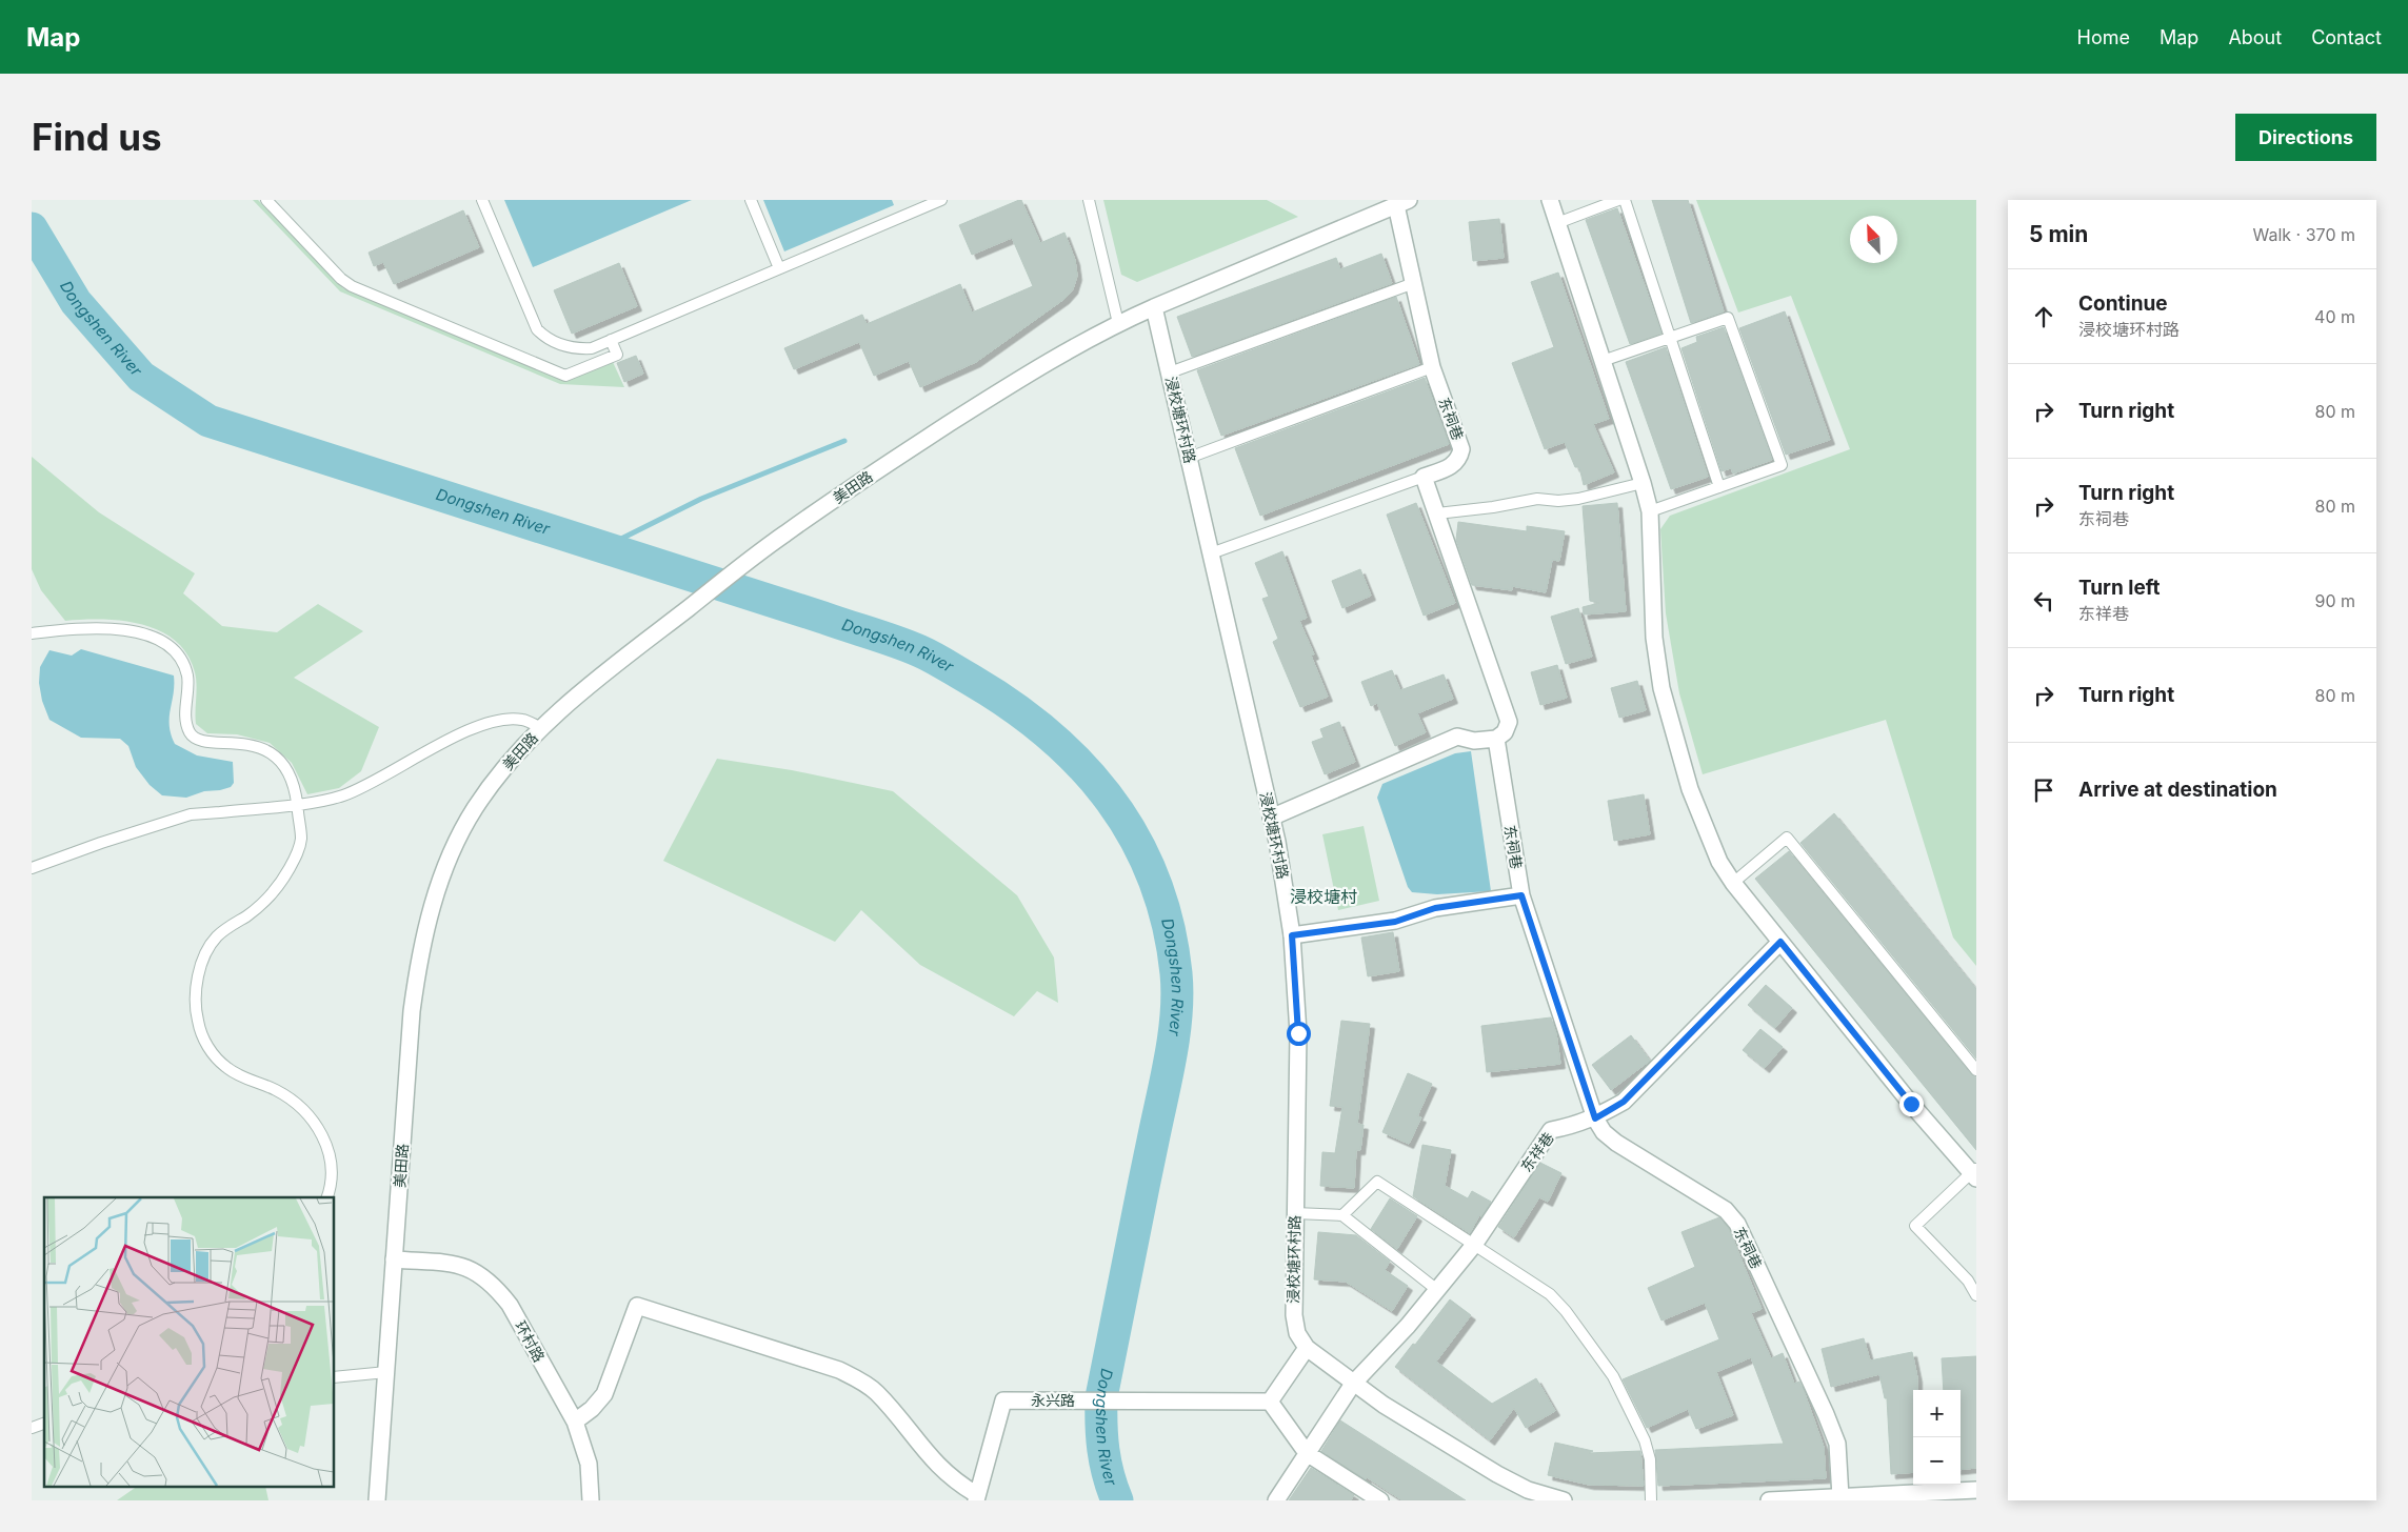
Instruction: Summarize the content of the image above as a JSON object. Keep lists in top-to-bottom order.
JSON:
{
  "streets": {
    "street": [
      "东祠巷",
      "浸校塘环村路",
      "美田路",
      "东祥巷",
      "环村路",
      "永兴路"
    ]
  },
  "crossings": [
    ["东祠巷", "东祥巷"],
    ["浸校塘环村路", "美田路"],
    ["浸校塘环村路", "东祥巷"],
    ["美田路", "环村路"]
  ],
  "districts": ["浸校塘村"],
  "water": ["Dongshen River"],
  "north": "top left",
  "page": {
    "header": "Map",
    "nav": [
      "Home",
      "Map",
      "About",
      "Contact"
    ],
    "buttons": "Directions",
    "title": "Find us",
    "heading": ["5 min", "Walk · 370 m"],
    "list": [
      ["Continue", "浸校塘环村路", "40 m"],
      ["Turn right", "80 m"],
      ["Turn right", "东祠巷", "80 m"],
      ["Turn left", "东祥巷", "90 m"],
      ["Turn right", "80 m"],
      "Arrive at destination"
    ],
    "map_buttons": ["+", "−"]
  }
}
